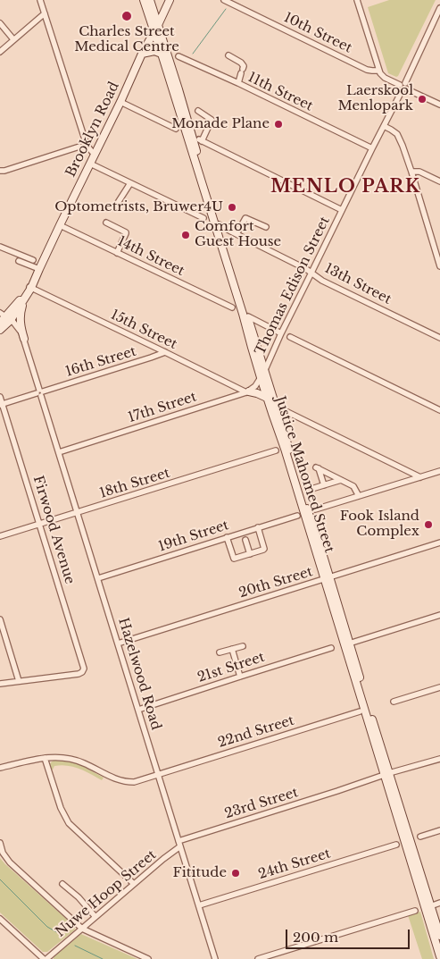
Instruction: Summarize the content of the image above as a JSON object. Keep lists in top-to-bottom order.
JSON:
{
  "streets": {
    "main road": ["Brooklyn Road", "Justice Mahomed Street"],
    "street": [
      "10th Street",
      "11th Street",
      "14th Street",
      "13th Street",
      "Thomas Edison Street",
      "15th Street",
      "16th Street",
      "17th Street",
      "18th Street",
      "Firwood Avenue",
      "19th Street",
      "20th Street",
      "21st Street",
      "Hazelwood Road",
      "22nd Street",
      "23rd Street",
      "24th Street",
      "Nuwe Hoop Street"
    ]
  },
  "crossings": [
    ["11th Street", "Thomas Edison Street"],
    ["Brooklyn Road", "14th Street"],
    ["Brooklyn Road", "15th Street"],
    ["Brooklyn Road", "Justice Mahomed Street"],
    ["Brooklyn Road", "Hazelwood Road"],
    ["13th Street", "Thomas Edison Street"],
    ["13th Street", "Justice Mahomed Street"],
    ["Thomas Edison Street", "Justice Mahomed Street"],
    ["15th Street", "16th Street"],
    ["15th Street", "17th Street"],
    ["16th Street", "Firwood Avenue"],
    ["16th Street", "Hazelwood Road"],
    ["17th Street", "Hazelwood Road"],
    ["Justice Mahomed Street", "20th Street"],
    ["Justice Mahomed Street", "23rd Street"],
    ["18th Street", "Firwood Avenue"],
    ["18th Street", "Hazelwood Road"],
    ["19th Street", "Hazelwood Road"],
    ["20th Street", "Hazelwood Road"],
    ["21st Street", "Hazelwood Road"],
    ["Hazelwood Road", "22nd Street"],
    ["Hazelwood Road", "23rd Street"],
    ["Hazelwood Road", "24th Street"],
    ["Hazelwood Road", "Nuwe Hoop Street"],
    ["23rd Street", "Nuwe Hoop Street"]
  ],
  "districts": ["MENLO PARK"],
  "places": [
    "Charles Street Medical Centre",
    "Laerskool Menlopark",
    "Monade Plane",
    "Optometrists, Bruwer4U",
    "Comfort Guest House",
    "Fook Island Complex",
    "Fititude"
  ],
  "scale_bar": "200 m"
}
